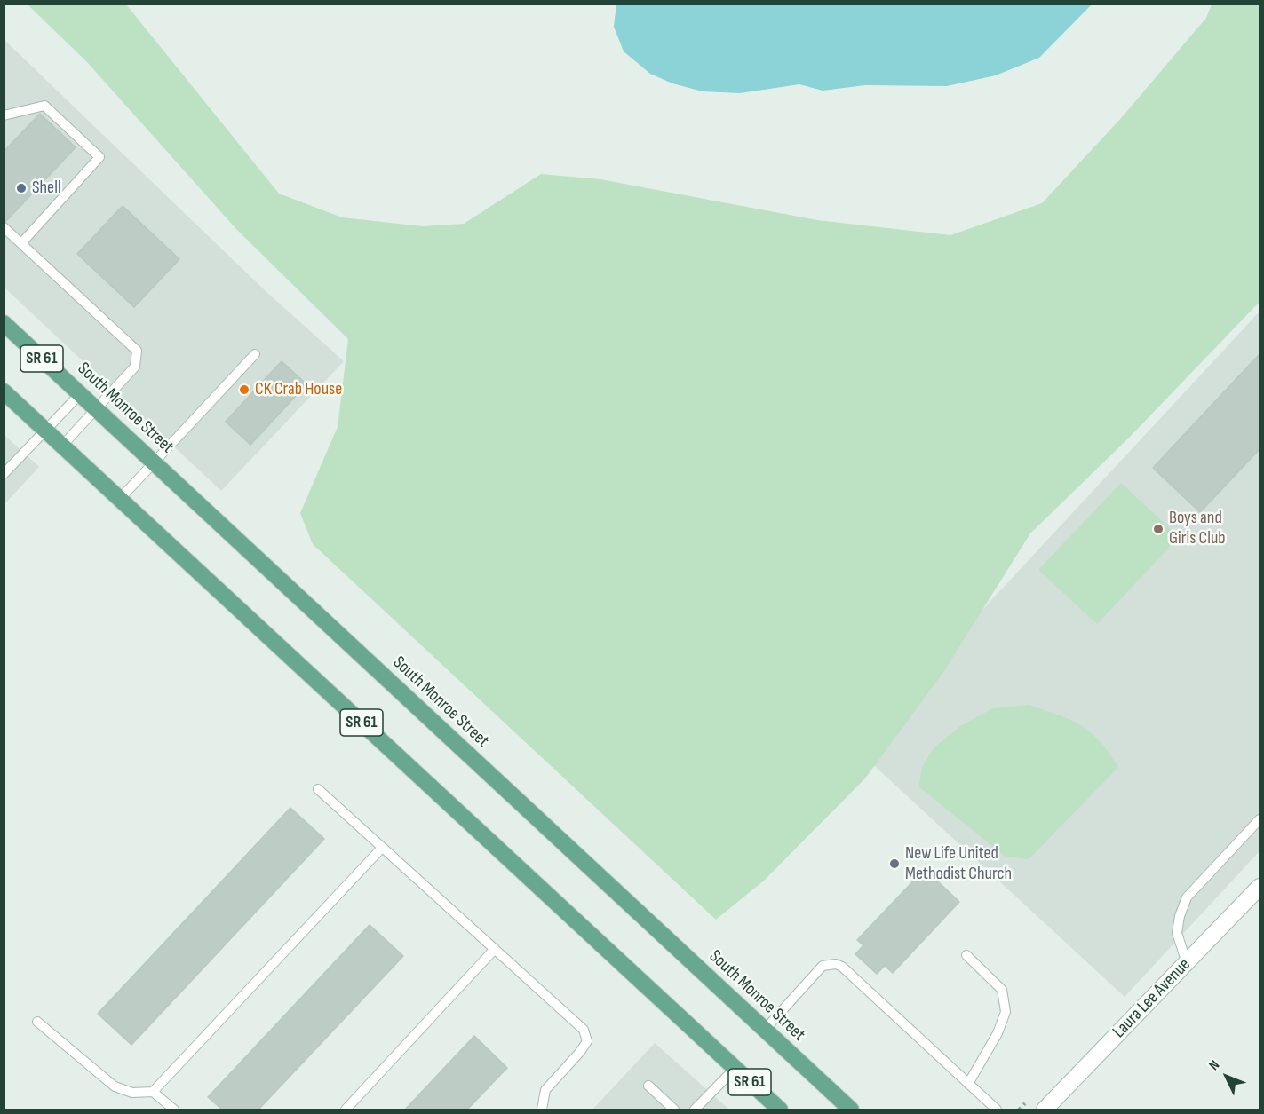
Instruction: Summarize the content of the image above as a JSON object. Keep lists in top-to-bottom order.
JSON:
{
  "streets": {
    "main road": ["SR 61", "South Monroe Street"],
    "street": ["Laura Lee Avenue"]
  },
  "places": [
    "Shell",
    "CK Crab House",
    "Boys and Girls Club",
    "New Life United Methodist Church"
  ],
  "north": "top left"
}
